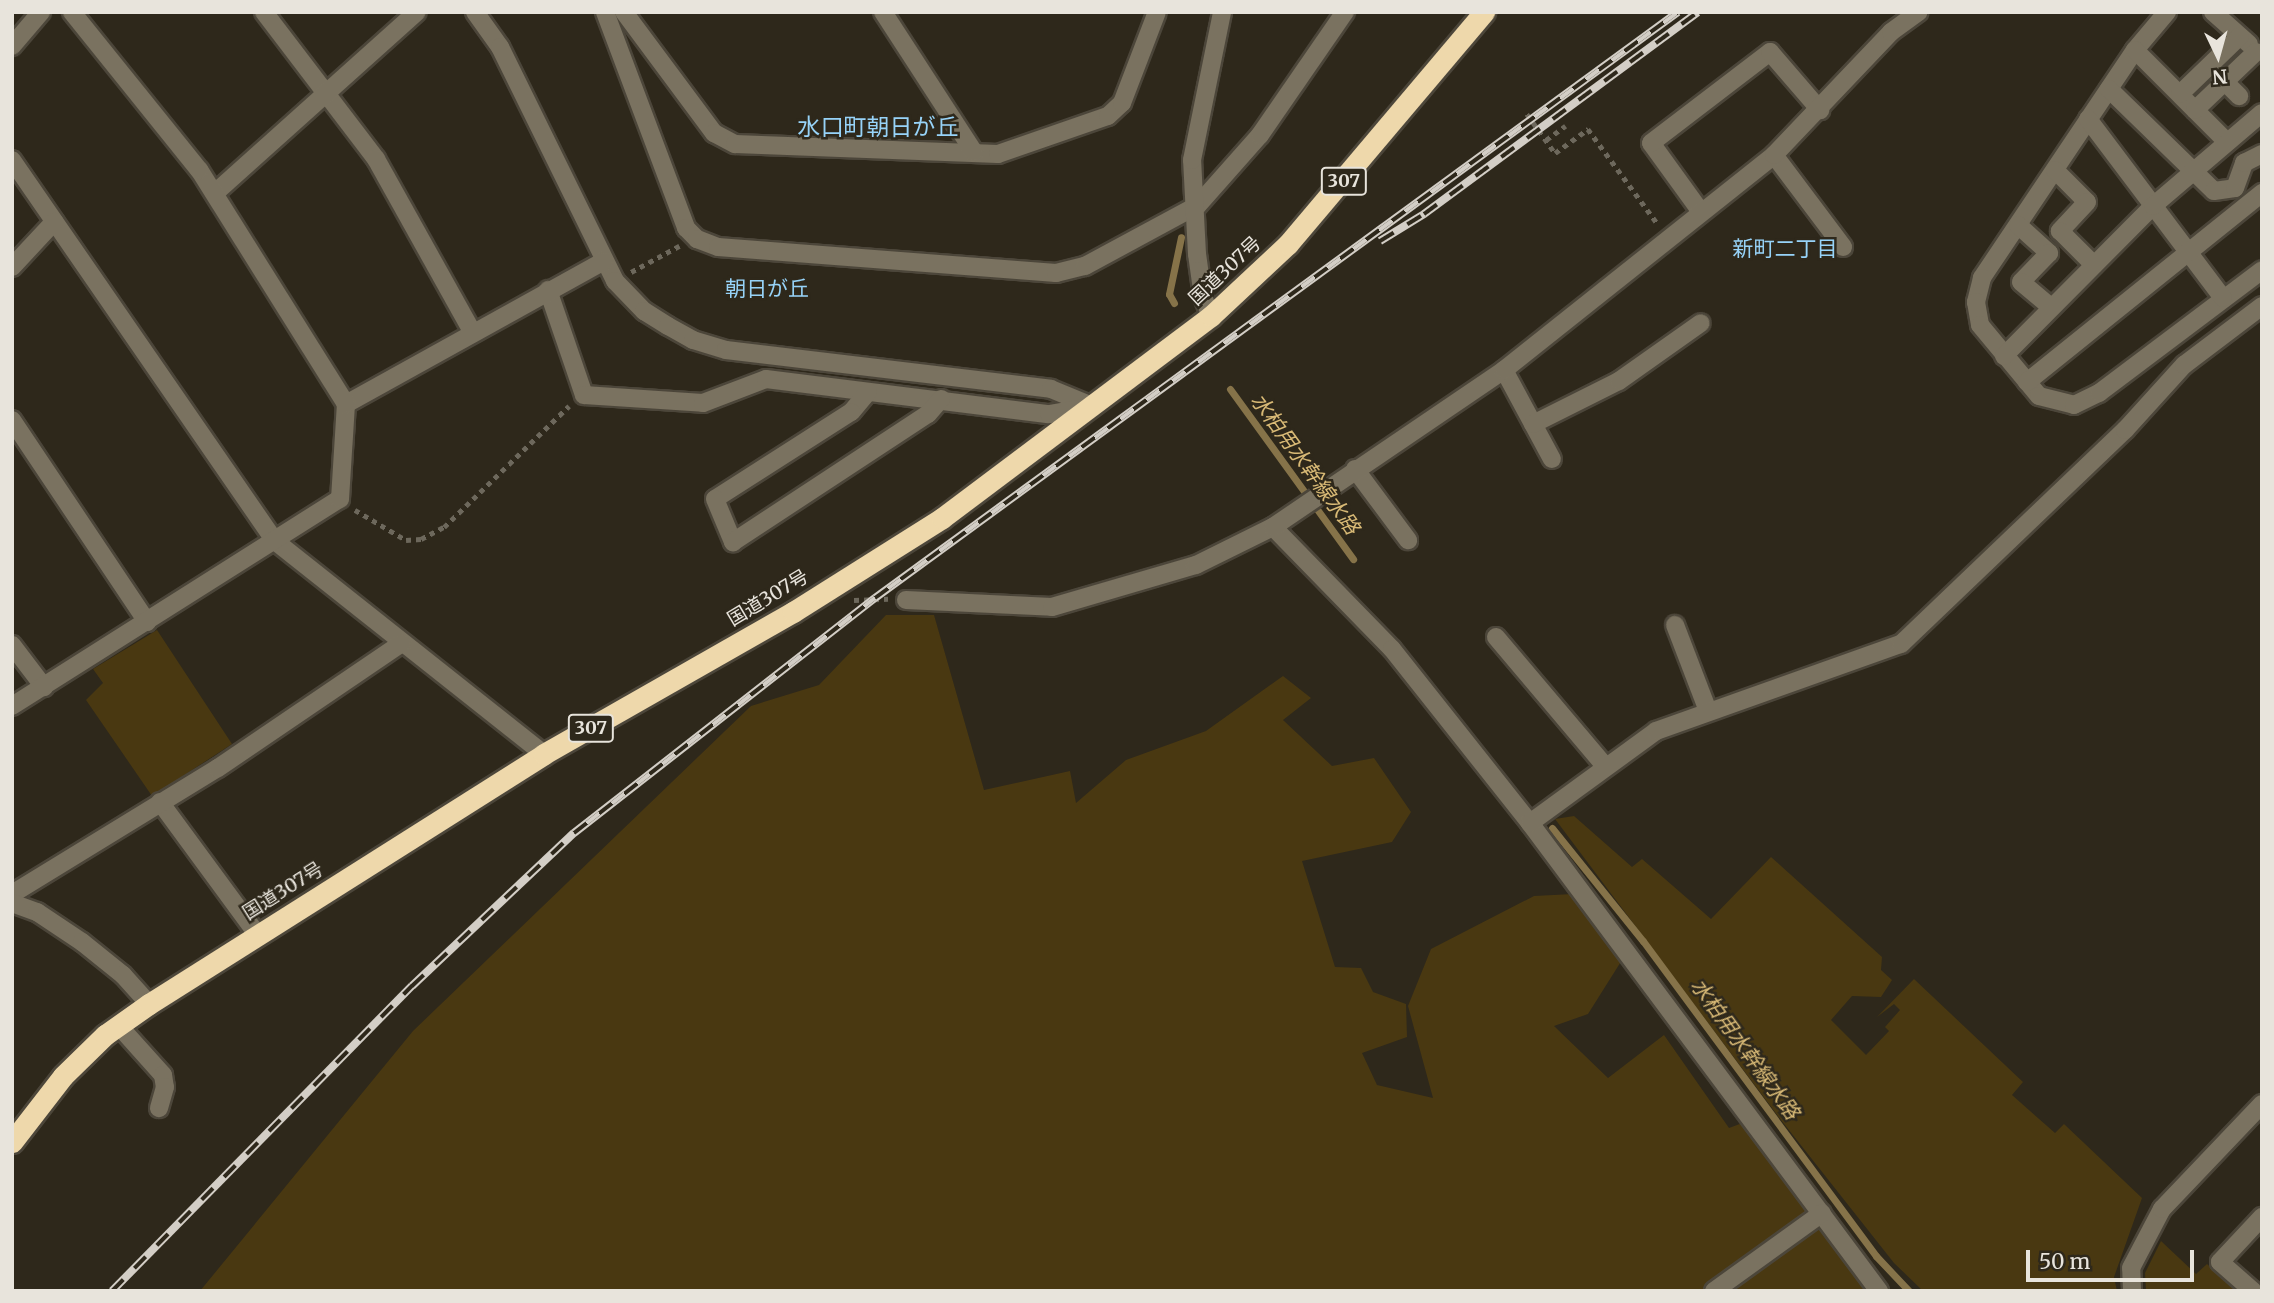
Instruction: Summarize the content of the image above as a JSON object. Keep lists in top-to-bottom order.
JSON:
{
  "streets": {
    "highway": ["307", "国道307号"]
  },
  "districts": ["水口町朝日が丘", "新町二丁目", "朝日が丘"],
  "water": ["水柏用水幹線水路"],
  "scale_bar": "50 m",
  "north": "bottom"
}
